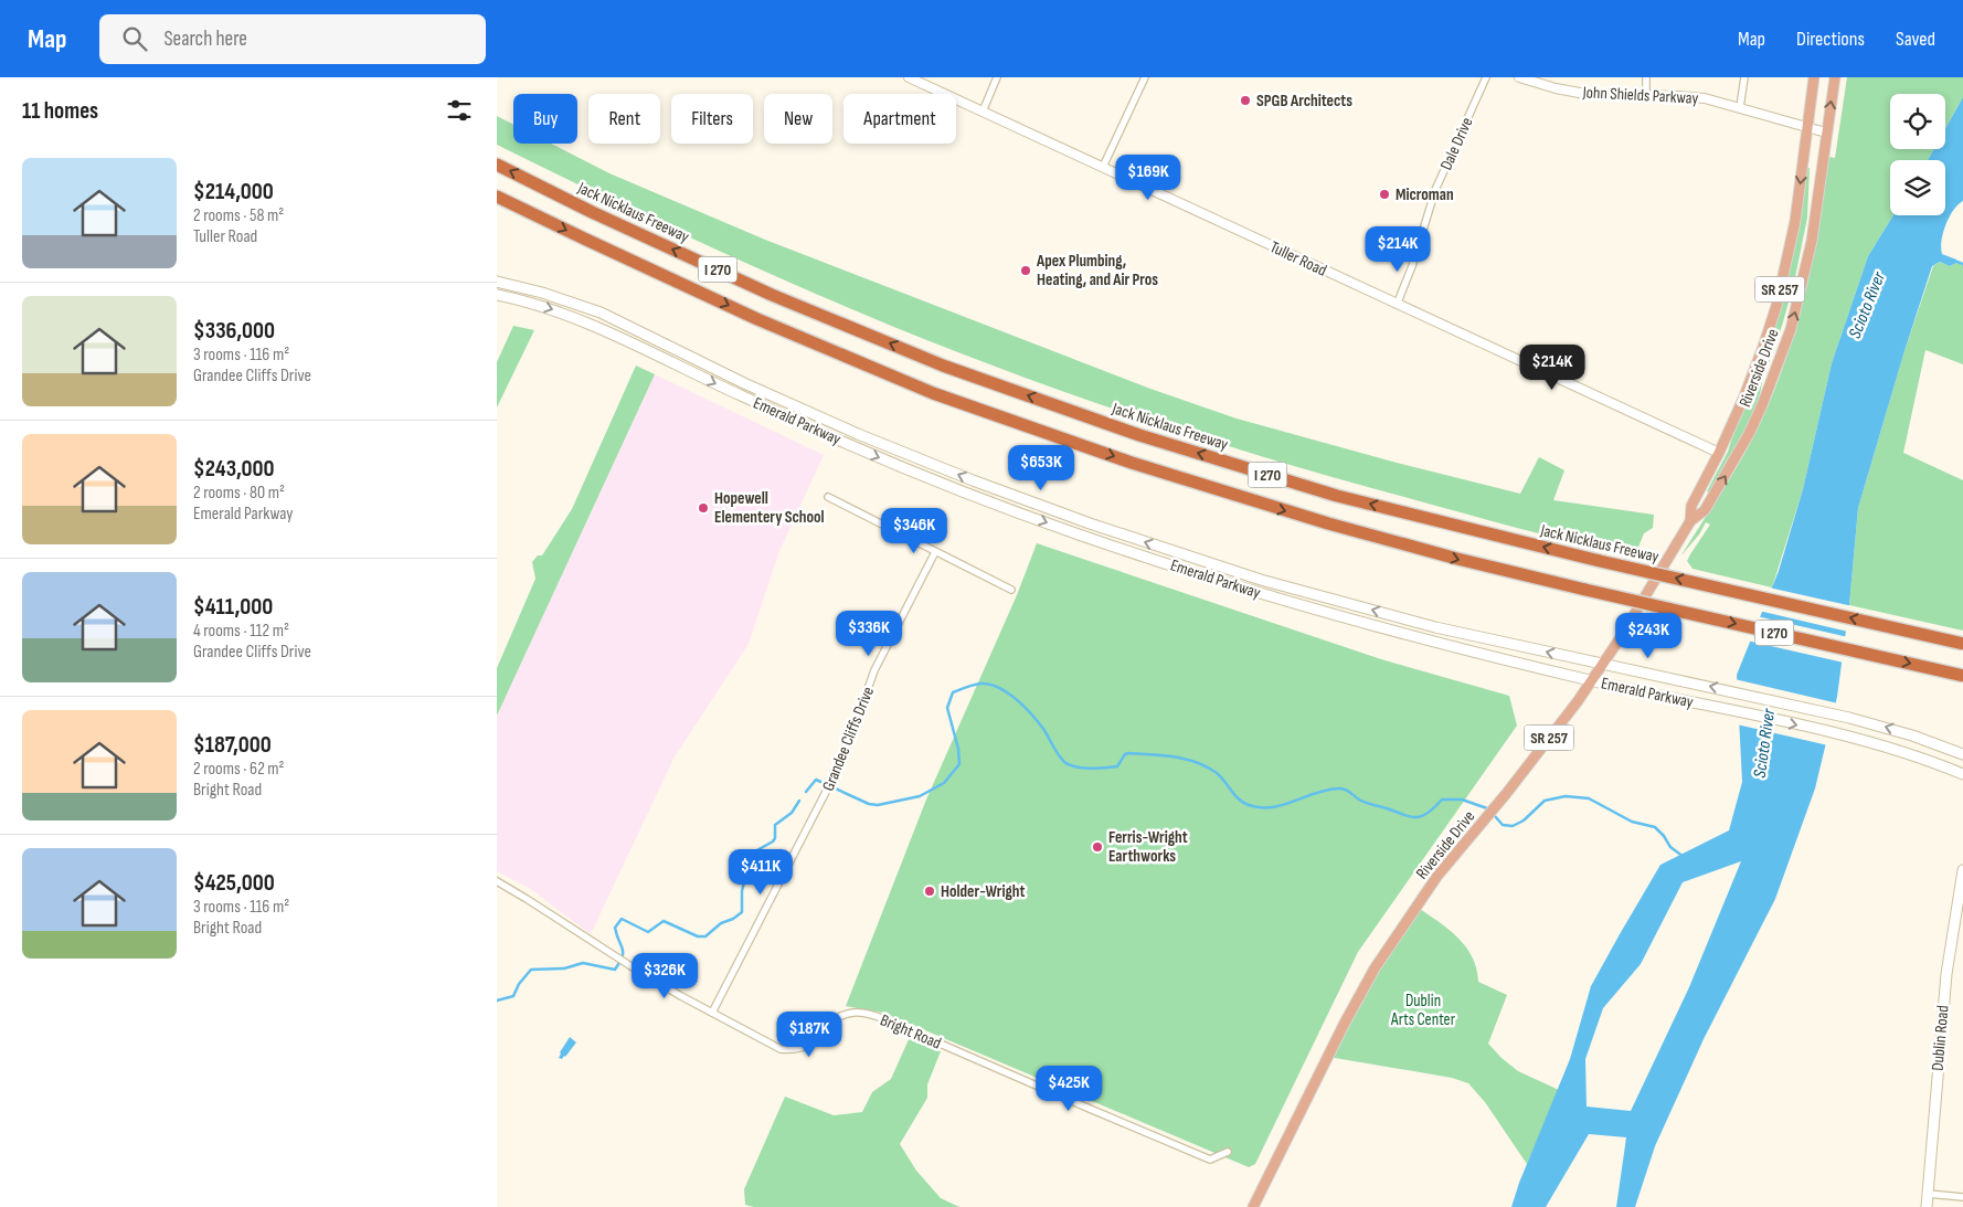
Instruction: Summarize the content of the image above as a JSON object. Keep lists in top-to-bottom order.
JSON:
{
  "streets": {
    "highway": ["Jack Nicklaus Freeway", "I 270"],
    "main road": [
      "SR 257",
      "Riverside Drive",
      "Emerald Parkway",
      "Dublin Road"
    ],
    "street": [
      "John Shields Parkway",
      "Dale Drive",
      "Tuller Road",
      "Grandee Cliffs Drive",
      "Bright Road"
    ]
  },
  "crossings": [
    ["John Shields Parkway", "Riverside Drive"],
    ["Dale Drive", "Tuller Road"],
    ["Tuller Road", "Riverside Drive"],
    ["Riverside Drive", "Emerald Parkway"],
    ["Grandee Cliffs Drive", "Bright Road"]
  ],
  "water": ["Scioto River"],
  "parks": ["Dublin Arts Center"],
  "places": [
    "SPGB Architects",
    "Microman",
    "Apex Plumbing, Heating, and Air Pros",
    "Hopewell Elementery School",
    "Ferris-Wright Earthworks",
    "Holder-Wright"
  ],
  "page": {
    "header": "Map",
    "search": "Search here",
    "nav": ["Map", "Directions", "Saved"],
    "heading": "11 homes",
    "chip": [
      "Buy",
      "Rent",
      "Filters",
      "New",
      "Apartment"
    ],
    "list": [
      {
        "name": "$214,000",
        "note": "2 rooms · 58 m² · Tuller Road"
      },
      {
        "name": "$336,000",
        "note": "3 rooms · 116 m² · Grandee Cliffs Drive"
      },
      {
        "name": "$243,000",
        "note": "2 rooms · 80 m² · Emerald Parkway"
      },
      {
        "name": "$411,000",
        "note": "4 rooms · 112 m² · Grandee Cliffs Drive"
      },
      {
        "name": "$187,000",
        "note": "2 rooms · 62 m² · Bright Road"
      },
      {
        "name": "$425,000",
        "note": "3 rooms · 116 m² · Bright Road"
      }
    ],
    "price": [
      "$169K",
      "$214K",
      "$214K",
      "$653K",
      "$346K",
      "$336K",
      "$243K",
      "$411K",
      "$326K",
      "$187K",
      "$425K"
    ]
  }
}
